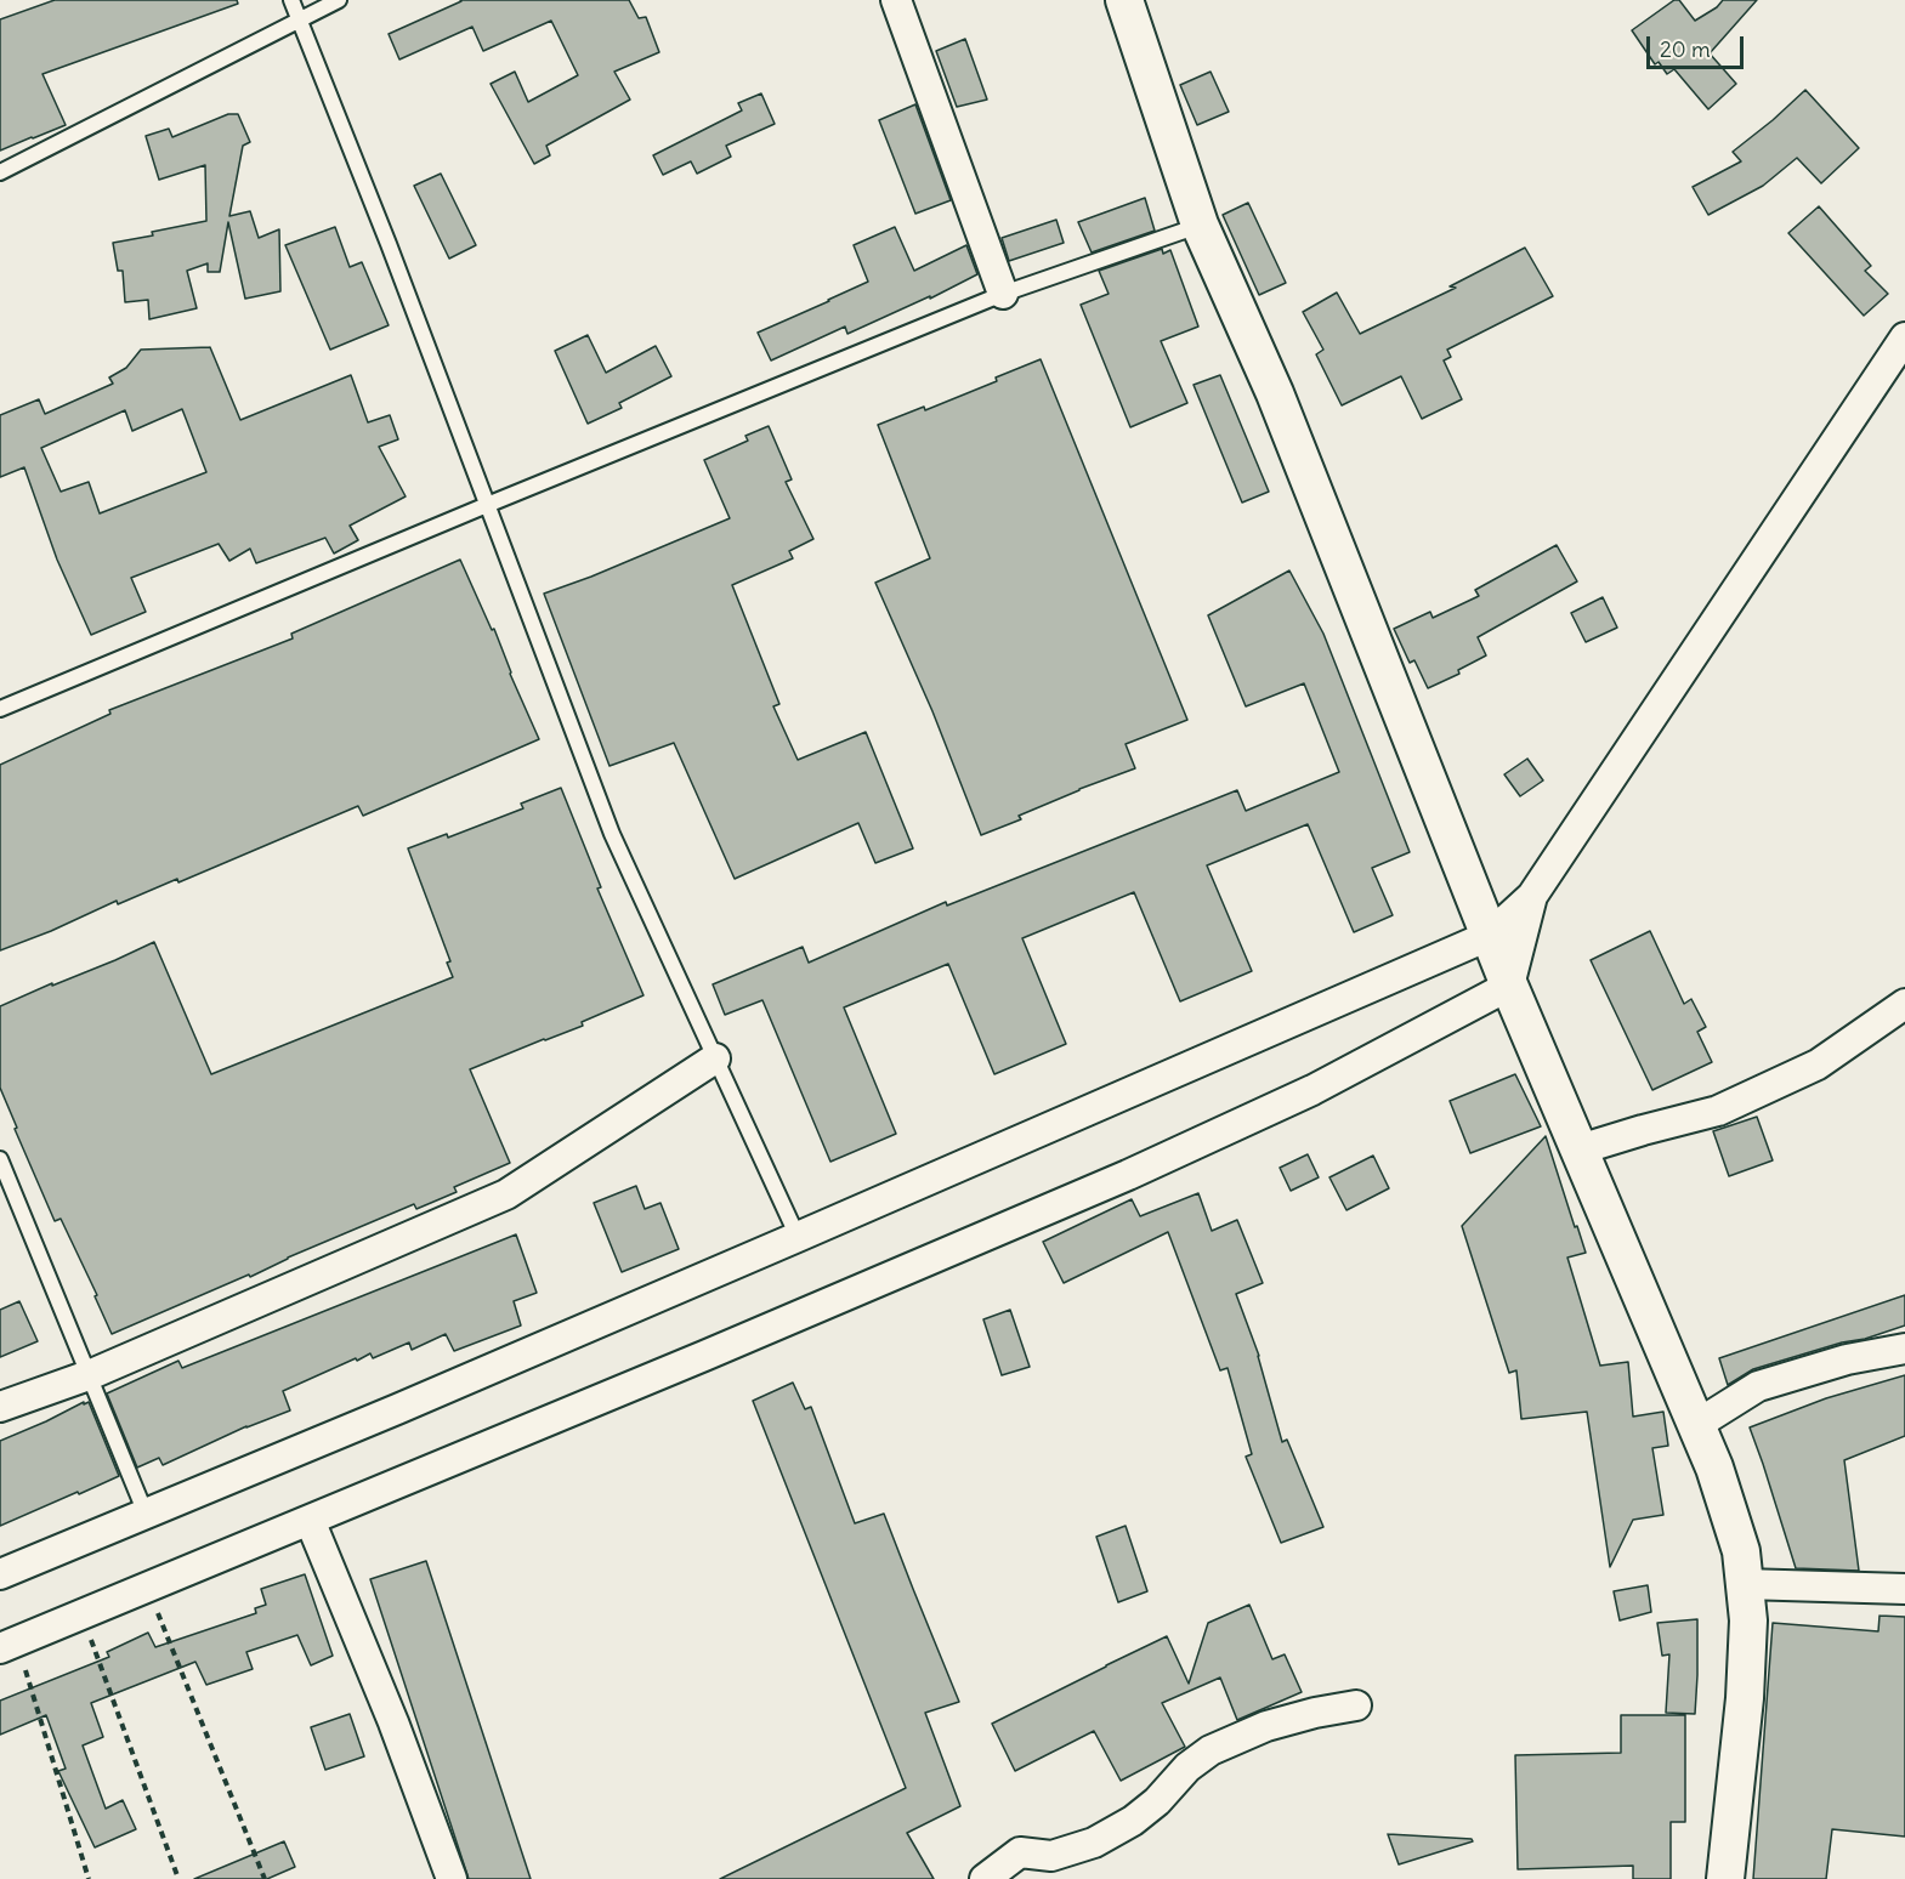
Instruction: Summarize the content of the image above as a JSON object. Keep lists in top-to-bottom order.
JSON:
{
  "scale_bar": "20 m"
}
